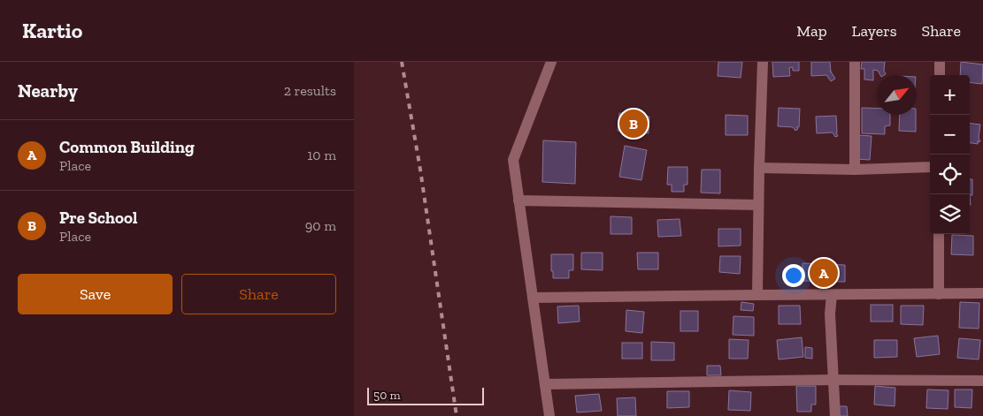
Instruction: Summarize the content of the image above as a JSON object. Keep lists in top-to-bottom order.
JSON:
{
  "scale_bar": "50 m",
  "north": "top right",
  "page": {
    "header": "Kartio",
    "nav": ["Map", "Layers", "Share"],
    "heading": ["Nearby", "2 results"],
    "map_buttons": ["+", "−"],
    "pins": ["B", "A"],
    "list": [
      {
        "mark": "A",
        "name": "Common Building",
        "note": "Place",
        "value": "10 m"
      },
      {
        "mark": "B",
        "name": "Pre School",
        "note": "Place",
        "value": "90 m"
      }
    ],
    "buttons": ["Save", "Share"],
    "scale": "50 m"
  }
}
